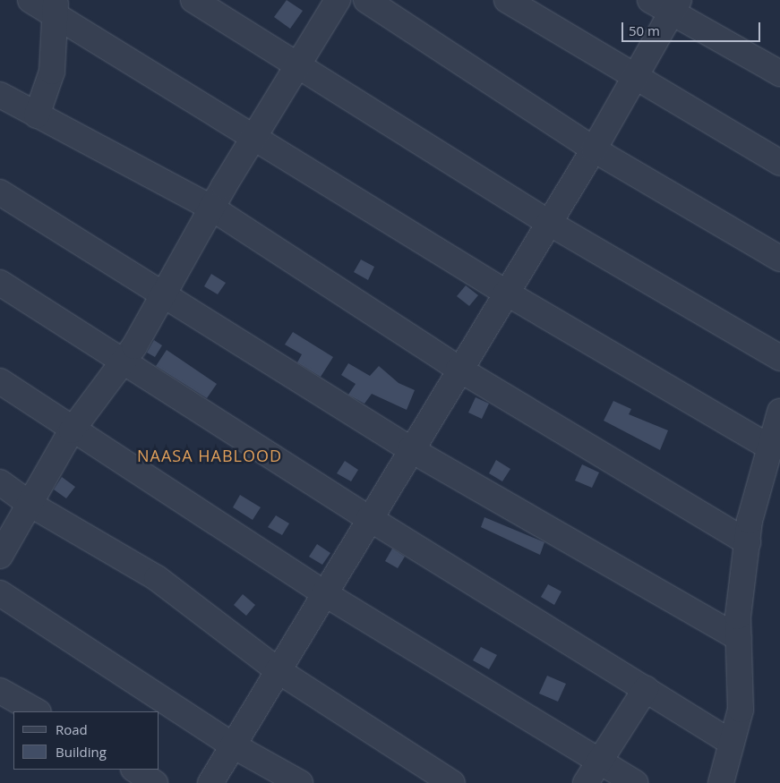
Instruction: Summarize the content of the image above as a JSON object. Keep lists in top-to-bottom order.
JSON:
{
  "districts": ["NAASA HABLOOD"],
  "legend": ["Road", "Building"],
  "scale_bar": "50 m"
}
